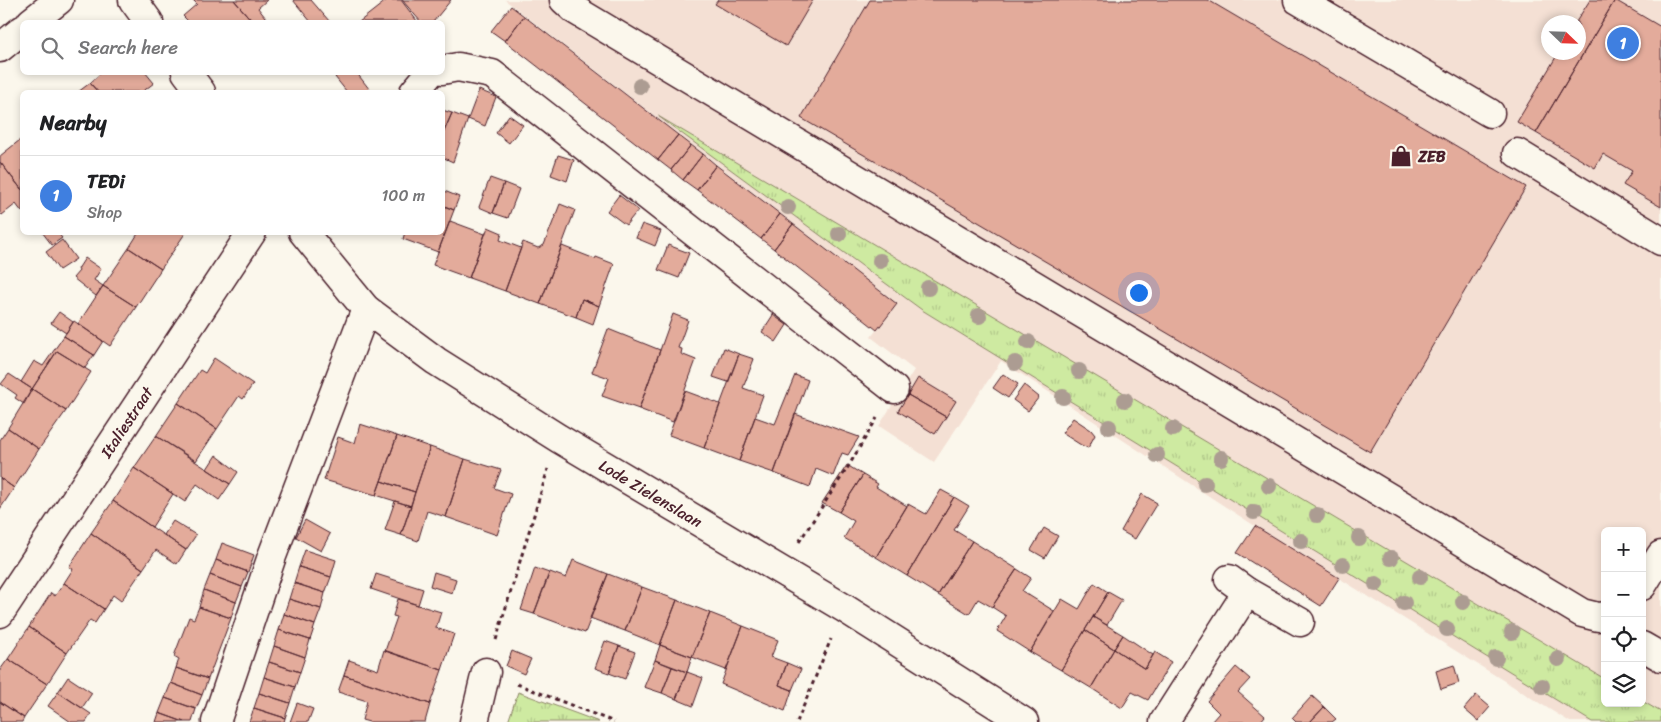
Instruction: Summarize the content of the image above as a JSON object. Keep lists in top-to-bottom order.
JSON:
{
  "streets": {
    "street": ["Italiestraat", "Lode Zielenslaan"]
  },
  "places": {
    "shop": ["ZEB"]
  },
  "north": "bottom right",
  "page": {
    "search": "Search here",
    "pins": "1",
    "heading": "Nearby",
    "list": [
      {
        "mark": "1",
        "name": "TEDi",
        "note": "Shop",
        "value": "100 m"
      }
    ],
    "map_buttons": ["+", "−"]
  }
}
